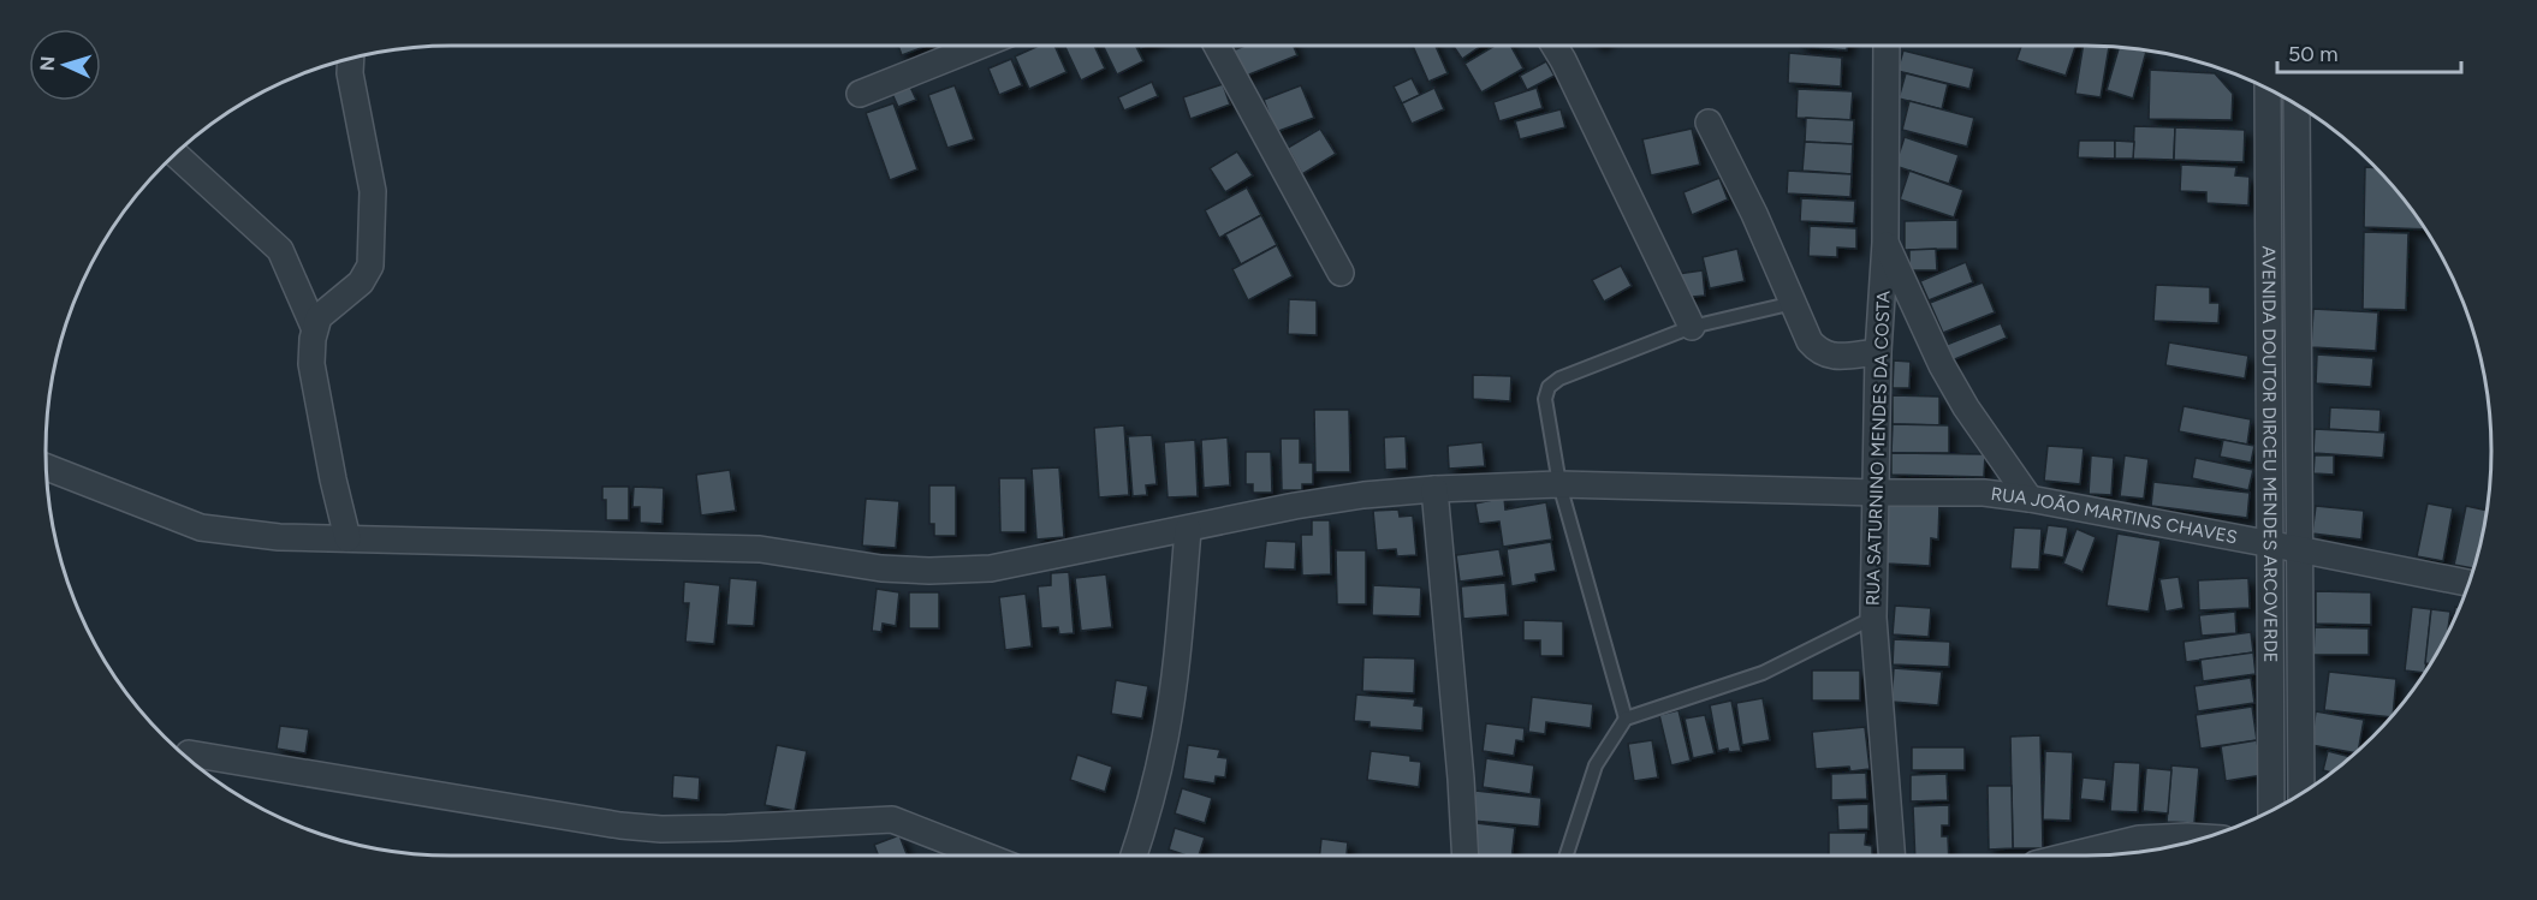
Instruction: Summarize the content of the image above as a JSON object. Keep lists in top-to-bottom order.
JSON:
{
  "streets": {
    "street": ["RUA SATURNINO MENDES DA COSTA", "AVENIDA DOUTOR DIRCEU MENDES ARCOVERDE", "RUA JOÃO MARTINS CHAVES"]
  },
  "crossings": [
    ["RUA SATURNINO MENDES DA COSTA", "RUA JOÃO MARTINS CHAVES"],
    ["AVENIDA DOUTOR DIRCEU MENDES ARCOVERDE", "RUA JOÃO MARTINS CHAVES"]
  ],
  "scale_bar": "50 m",
  "north": "left"
}
